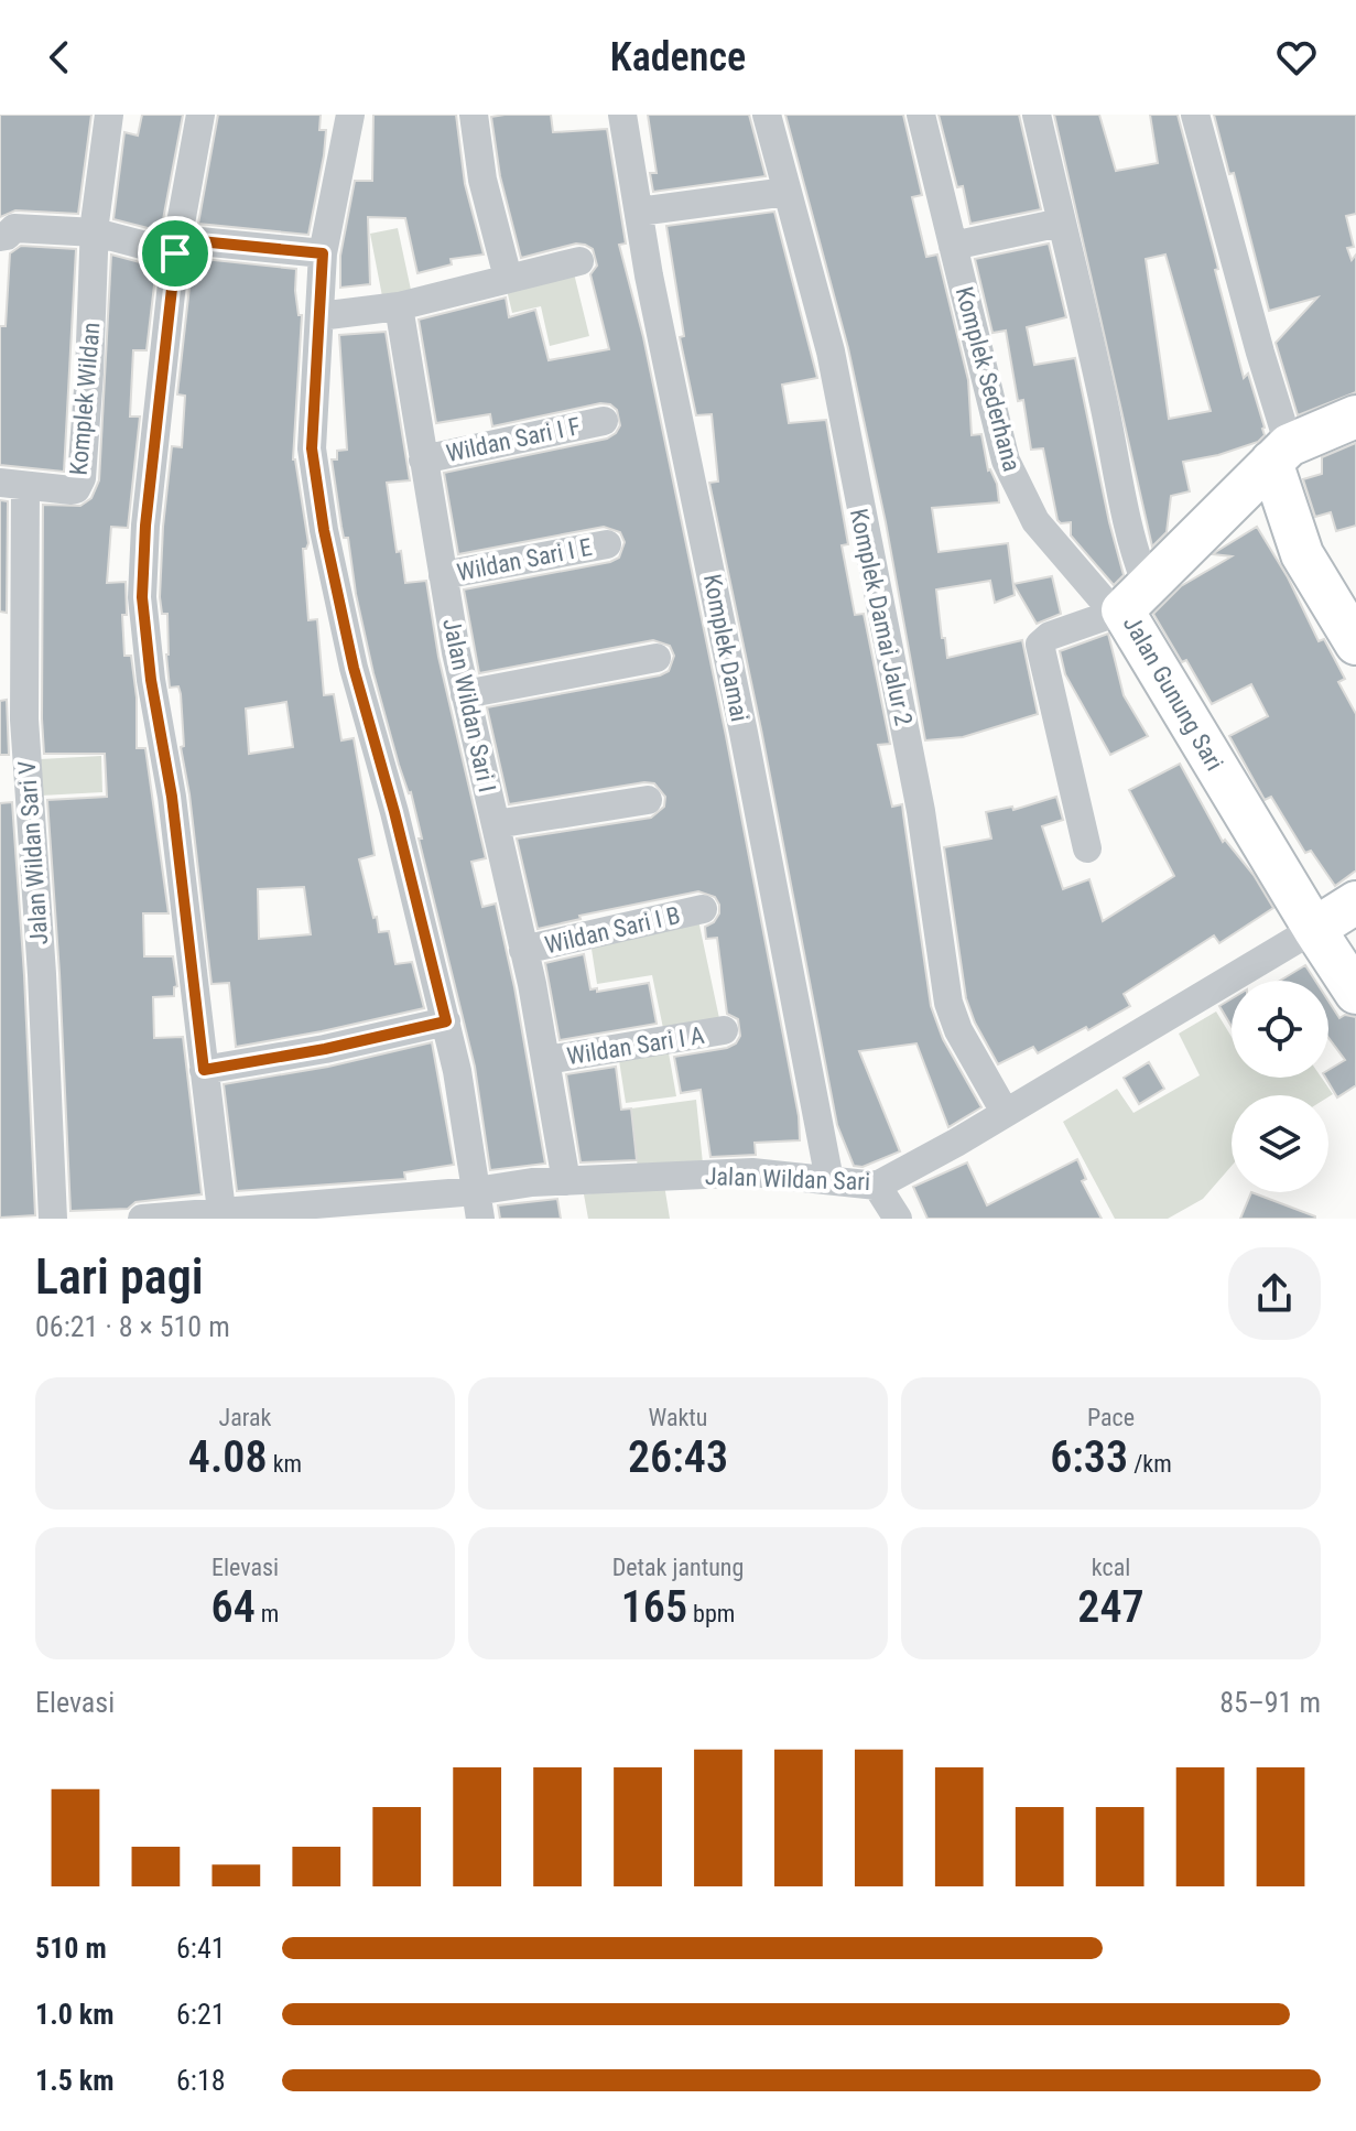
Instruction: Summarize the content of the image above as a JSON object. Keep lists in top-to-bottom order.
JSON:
{
  "streets": {
    "street": [
      "Komplek Sederhana",
      "Komplek Wildan",
      "Wildan Sari I F",
      "Wildan Sari I E",
      "Komplek Damai Jalur 2",
      "Komplek Damai",
      "Jalan Gunung Sari",
      "Jalan Wildan Sari I",
      "Jalan Wildan Sari V",
      "Wildan Sari I B",
      "Wildan Sari I A",
      "Jalan Wildan Sari"
    ]
  },
  "crossings": [
    ["Komplek Sederhana", "Jalan Gunung Sari"],
    ["Komplek Wildan", "Jalan Wildan Sari V"],
    ["Wildan Sari I F", "Jalan Wildan Sari I"],
    ["Wildan Sari I E", "Jalan Wildan Sari I"],
    ["Komplek Damai Jalur 2", "Jalan Wildan Sari"],
    ["Komplek Damai", "Jalan Wildan Sari"],
    ["Jalan Gunung Sari", "Jalan Wildan Sari"],
    ["Jalan Wildan Sari I", "Wildan Sari I B"],
    ["Jalan Wildan Sari I", "Wildan Sari I A"],
    ["Jalan Wildan Sari I", "Jalan Wildan Sari"]
  ],
  "page": {
    "header": "Kadence",
    "heading": ["Lari pagi", "06:21 · 8 × 510 m"],
    "stats": [
      ["Jarak", "4.08 km"],
      ["Waktu", "26:43"],
      ["Pace", "6:33 /km"],
      ["Elevasi", "64 m"],
      ["Detak jantung", "165 bpm"],
      ["kcal", "247"]
    ],
    "chart": ["Elevasi", "85–91 m"],
    "list": [
      {
        "name": "510 m",
        "note": "6:41"
      },
      {
        "name": "1.0 km",
        "note": "6:21"
      },
      {
        "name": "1.5 km",
        "note": "6:18"
      }
    ]
  }
}
